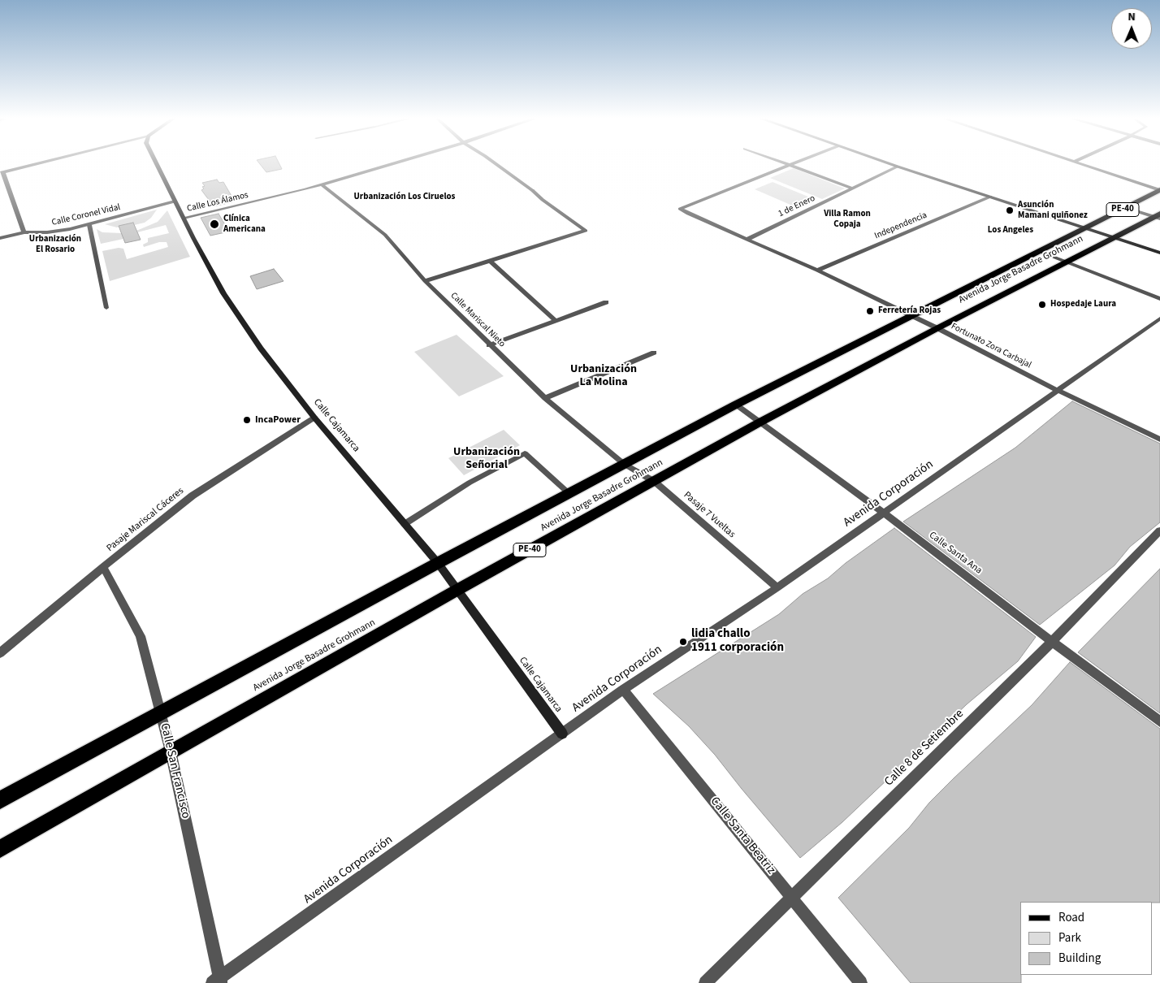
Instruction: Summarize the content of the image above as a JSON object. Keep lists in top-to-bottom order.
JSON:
{
  "streets": {
    "highway": ["PE-40", "Avenida Jorge Basadre Grohmann"],
    "street": [
      "Calle Los Álamos",
      "1 de Enero",
      "Calle Coronel Vidal",
      "Independencia",
      "Calle Mariscal Nieto",
      "Fortunato Zora Carbajal",
      "Calle Cajamarca",
      "Avenida Corporación",
      "Pasaje 7 Vueltas",
      "Pasaje Mariscal Cáceres",
      "Calle Santa Ana",
      "Calle 8 de Setiembre",
      "Calle San Francisco",
      "Calle Santa Beatriz"
    ]
  },
  "crossings": [
    ["Calle Los Álamos", "Calle Mariscal Nieto"],
    ["Calle Los Álamos", "Calle Cajamarca"],
    ["1 de Enero", "Fortunato Zora Carbajal"],
    ["Calle Coronel Vidal", "Calle Cajamarca"],
    ["Independencia", "Fortunato Zora Carbajal"],
    ["Avenida Jorge Basadre Grohmann", "Calle Mariscal Nieto"],
    ["Avenida Jorge Basadre Grohmann", "Fortunato Zora Carbajal"],
    ["Avenida Jorge Basadre Grohmann", "Calle Cajamarca"],
    ["Avenida Jorge Basadre Grohmann", "Pasaje 7 Vueltas"],
    ["Avenida Jorge Basadre Grohmann", "Calle Santa Ana"],
    ["Avenida Jorge Basadre Grohmann", "Calle San Francisco"],
    ["Calle Mariscal Nieto", "Pasaje 7 Vueltas"],
    ["Fortunato Zora Carbajal", "Avenida Corporación"],
    ["Calle Cajamarca", "Avenida Corporación"],
    ["Calle Cajamarca", "Pasaje Mariscal Cáceres"],
    ["Avenida Corporación", "Pasaje 7 Vueltas"],
    ["Avenida Corporación", "Calle Santa Ana"],
    ["Avenida Corporación", "Calle San Francisco"],
    ["Avenida Corporación", "Calle Santa Beatriz"],
    ["Pasaje Mariscal Cáceres", "Calle San Francisco"],
    ["Calle Santa Ana", "Calle 8 de Setiembre"],
    ["Calle 8 de Setiembre", "Calle Santa Beatriz"]
  ],
  "districts": [
    "Urbanización Los Ciruelos",
    "Villa Ramon Copaja",
    "Los Angeles",
    "Urbanización El Rosario",
    "Urbanización La Molina",
    "Urbanización Señorial"
  ],
  "places": [
    "Asunción Mamani quiñonez",
    "Clínica Americana",
    "Hospedaje Laura",
    "Ferretería Rojas",
    "IncaPower",
    "lidia challo 1911 corporación"
  ],
  "legend": ["Road", "Park", "Building"],
  "north": "top"
}
